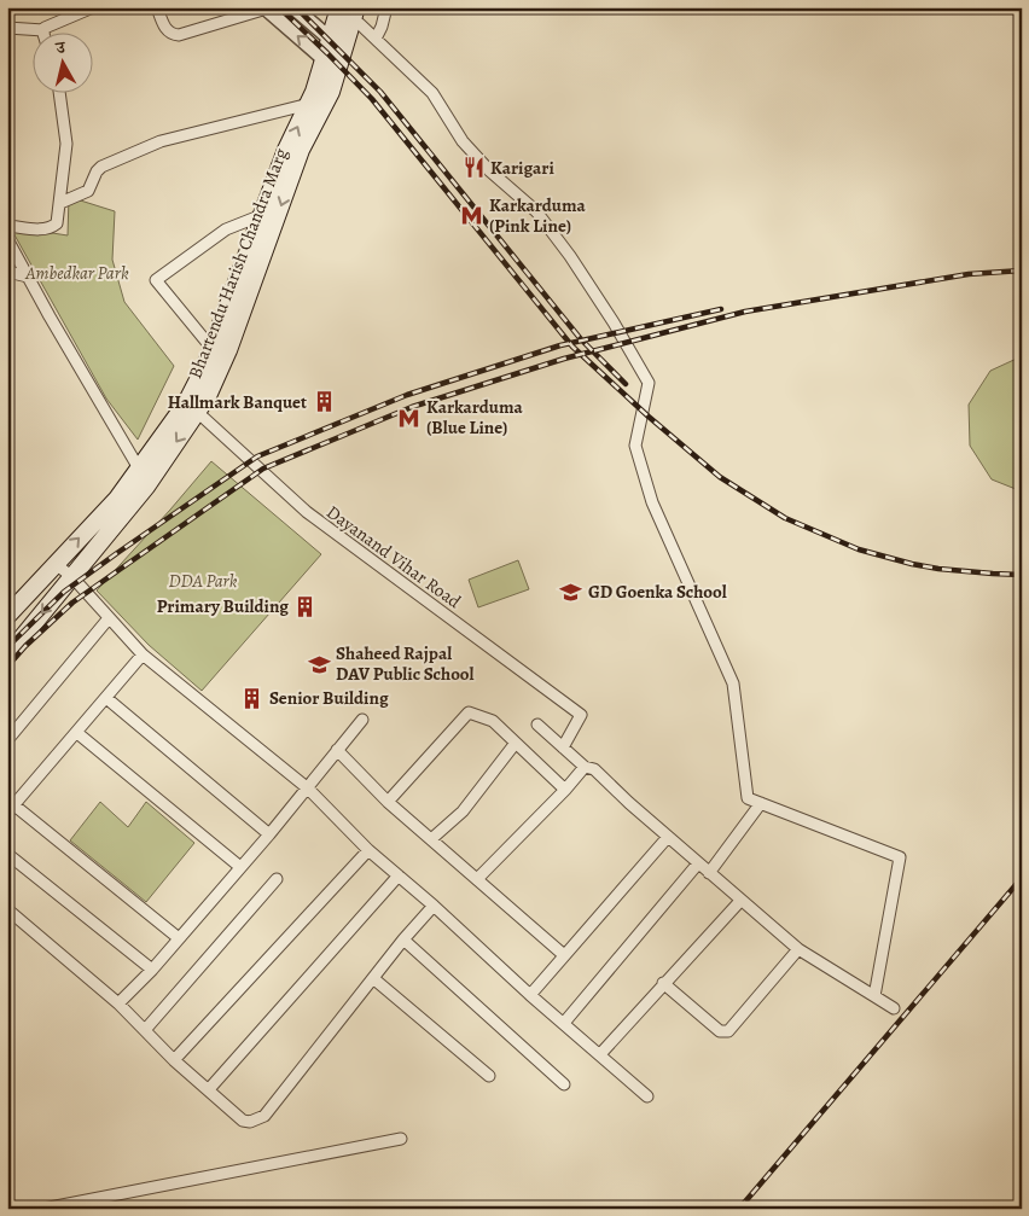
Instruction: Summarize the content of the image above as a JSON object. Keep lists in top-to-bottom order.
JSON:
{
  "streets": {
    "main road": ["Bhartendu Harish Chandra Marg"],
    "street": ["Dayanand Vihar Road"]
  },
  "crossings": [
    ["Bhartendu Harish Chandra Marg", "Dayanand Vihar Road"]
  ],
  "parks": ["Ambedkar Park", "DDA Park"],
  "places": {
    "restaurant": ["Karigari"],
    "metro station": ["Karkarduma (Pink Line)", "Karkarduma (Blue Line)"],
    "building": ["Hallmark Banquet", "Primary Building", "Senior Building"],
    "school or university": ["GD Goenka School", "Shaheed Rajpal DAV Public School"]
  },
  "north": "top"
}
